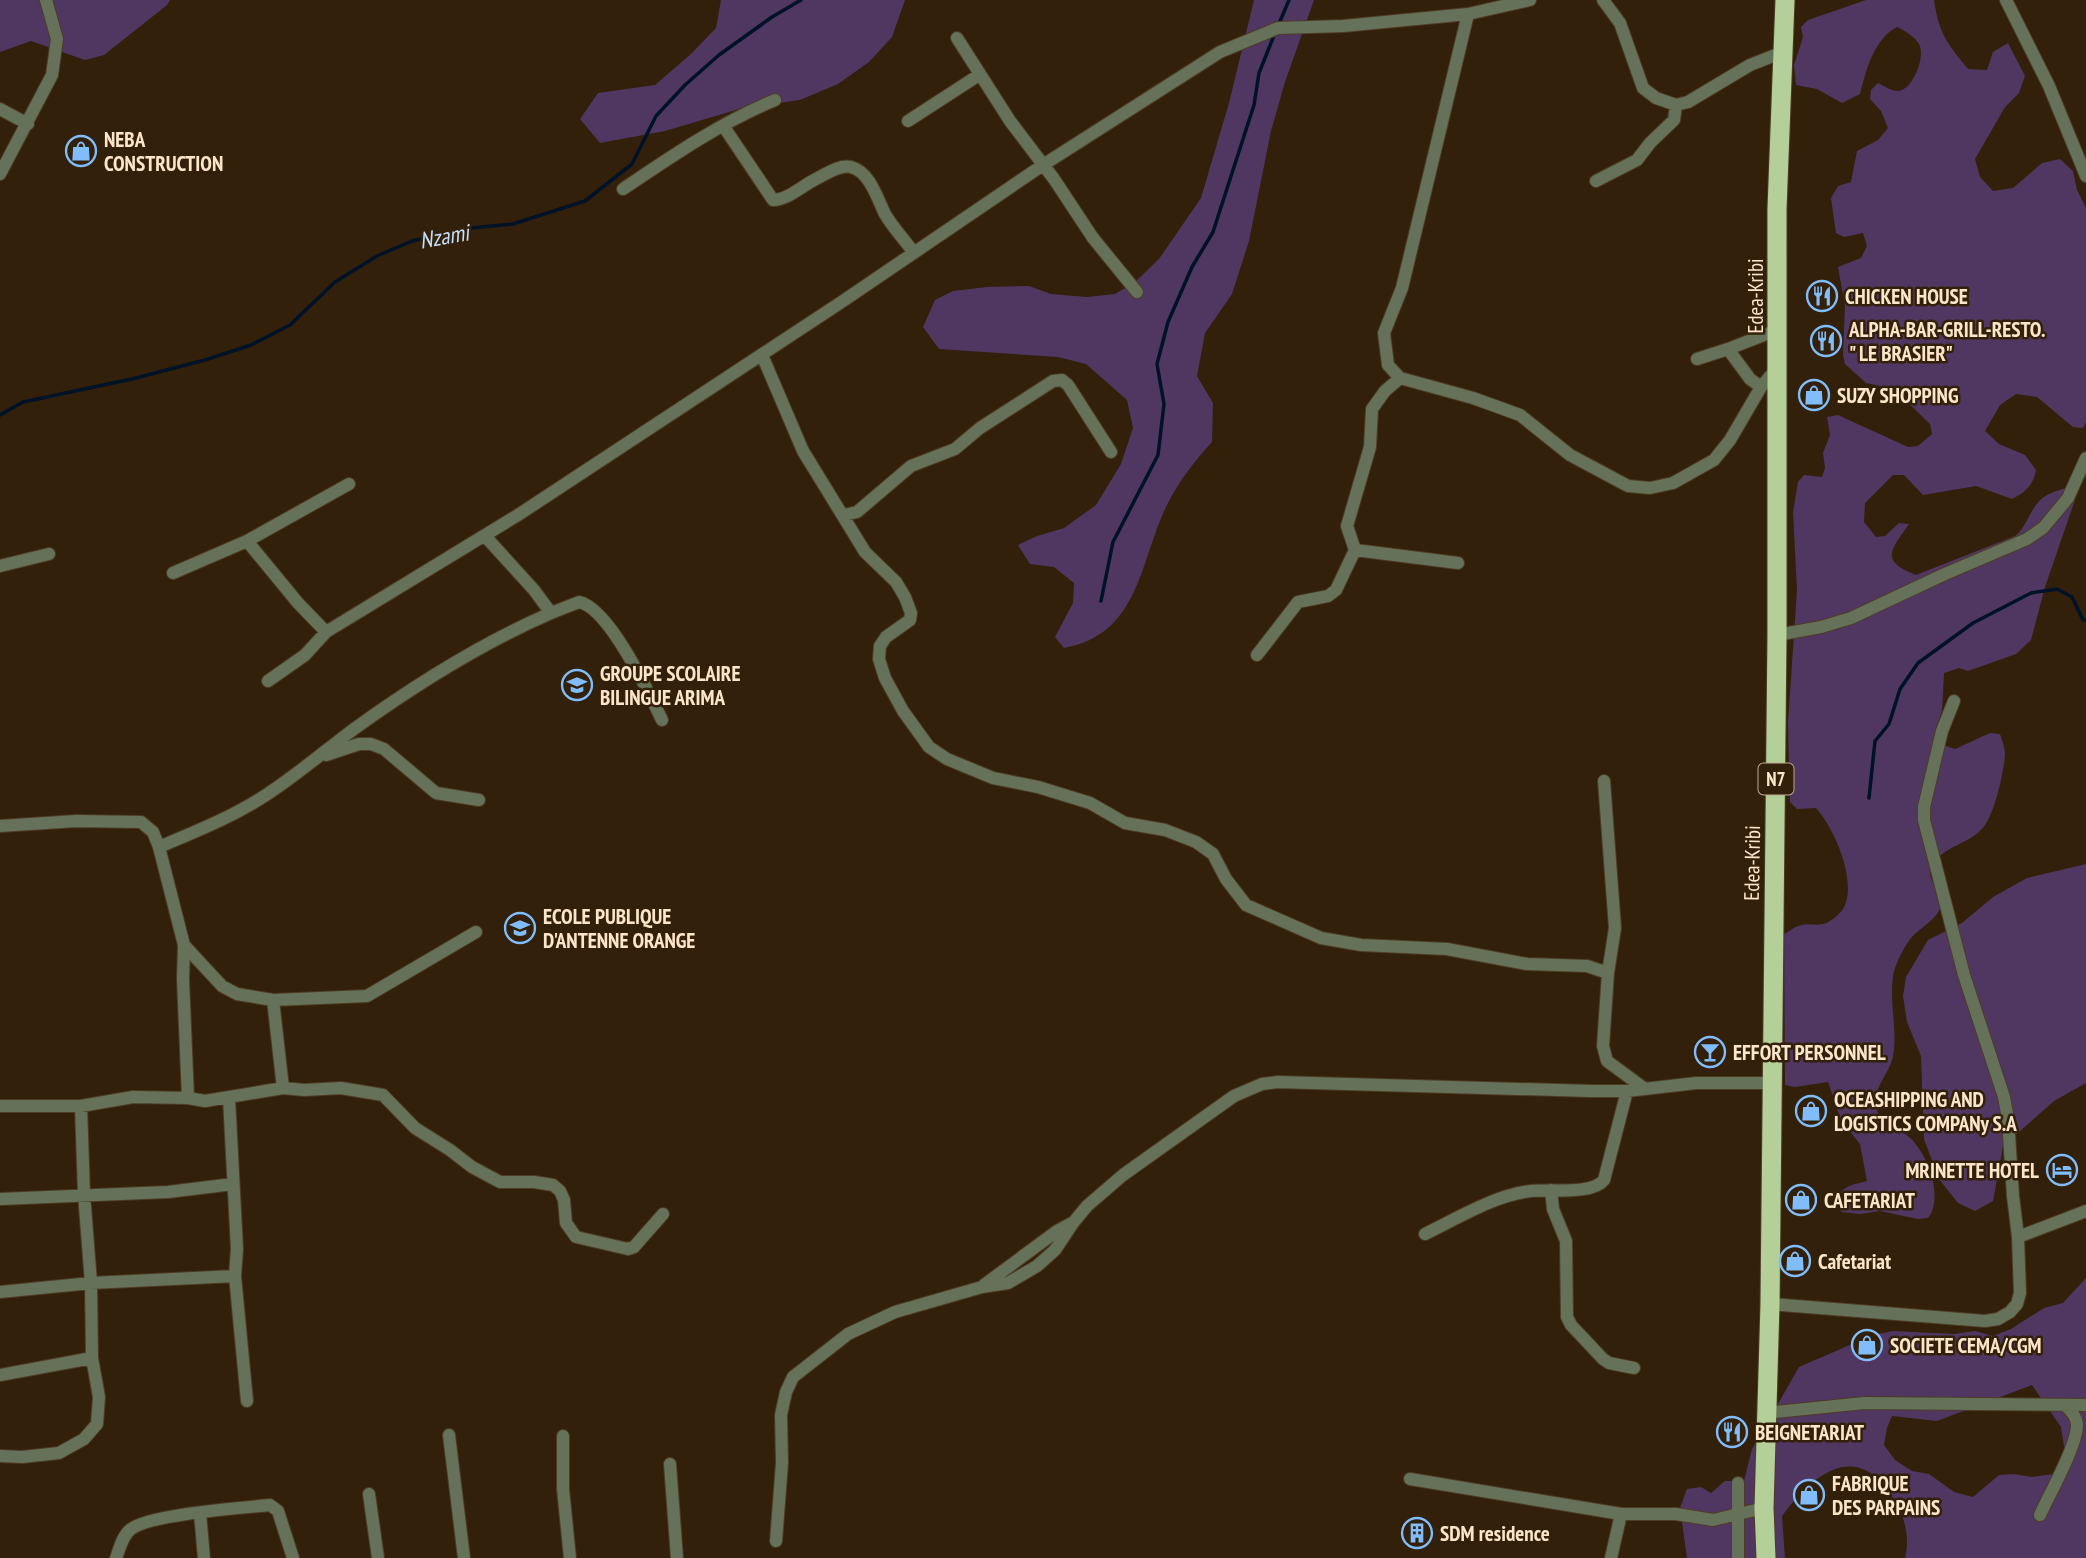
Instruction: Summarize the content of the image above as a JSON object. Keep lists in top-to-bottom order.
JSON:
{
  "streets": {
    "highway": ["Edea-Kribi", "N7"]
  },
  "water": ["Nzami"],
  "places": {
    "shop": [
      "NEBA CONSTRUCTION",
      "SUZY SHOPPING",
      "OCEASHIPPING AND LOGISTICS COMPANy S.A",
      "CAFETARIAT",
      "Cafetariat",
      "SOCIETE CEMA/CGM",
      "FABRIQUE DES PARPAINS"
    ],
    "restaurant": ["CHICKEN HOUSE", "ALPHA-BAR-GRILL-RESTO. \" LE BRASIER\"", "BEIGNETARIAT"],
    "school or university": ["GROUPE SCOLAIRE BILINGUE ARIMA", "ECOLE PUBLIQUE D'ANTENNE ORANGE"],
    "bar": ["EFFORT PERSONNEL"],
    "hotel": ["MRINETTE HOTEL"],
    "building": ["SDM residence"]
  }
}
